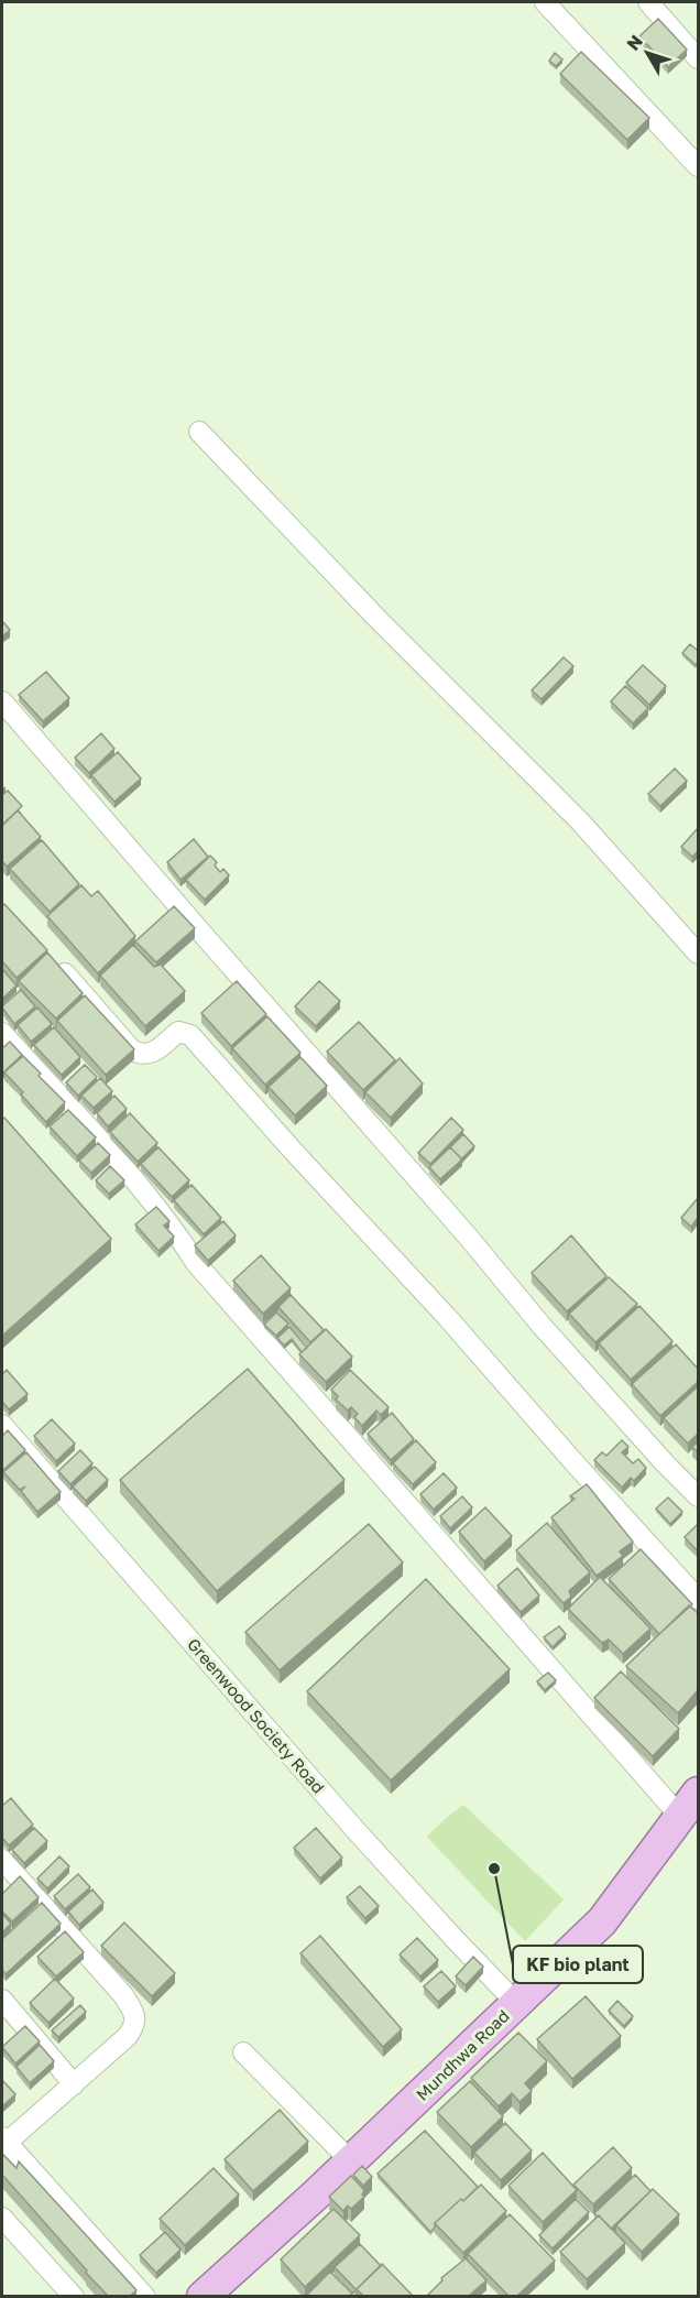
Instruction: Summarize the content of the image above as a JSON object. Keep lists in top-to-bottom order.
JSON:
{
  "streets": {
    "main road": ["Mundhwa Road"],
    "street": ["Greenwood Society Road"]
  },
  "crossings": [
    ["Greenwood Society Road", "Mundhwa Road"]
  ],
  "places": ["KF bio plant"],
  "north": "top left"
}
